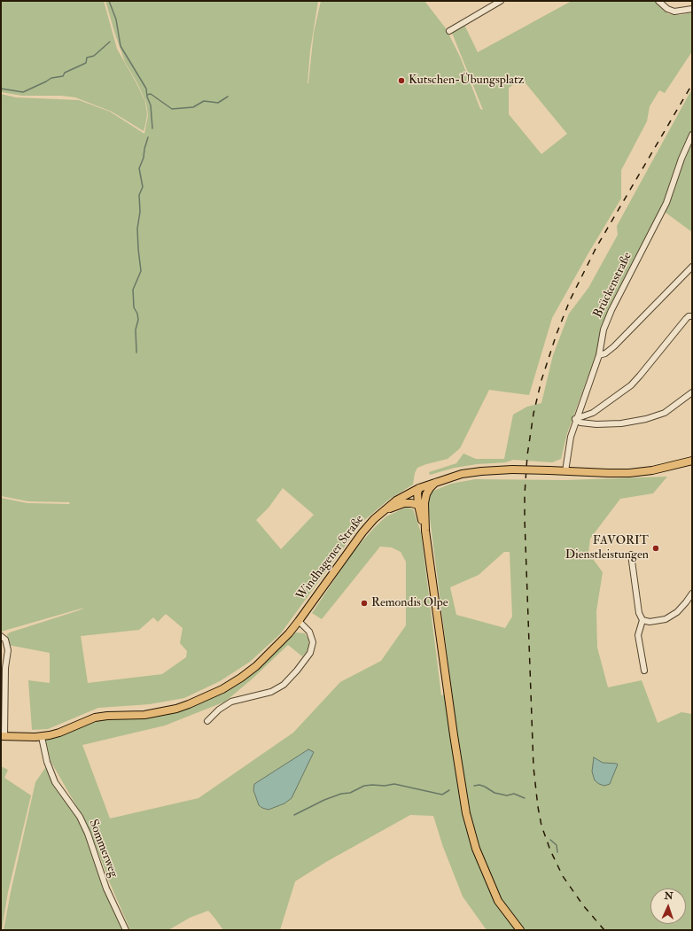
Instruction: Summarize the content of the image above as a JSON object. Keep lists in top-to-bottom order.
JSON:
{
  "streets": {
    "main road": ["Windhagener Straße"],
    "street": ["Brückenstraße", "Sommerweg"]
  },
  "crossings": [
    ["Brückenstraße", "Windhagener Straße"],
    ["Windhagener Straße", "Sommerweg"]
  ],
  "places": ["Kutschen-Übungsplatz", "FAVORIT Dienstleistungen", "Remondis Olpe"],
  "north": "top"
}
